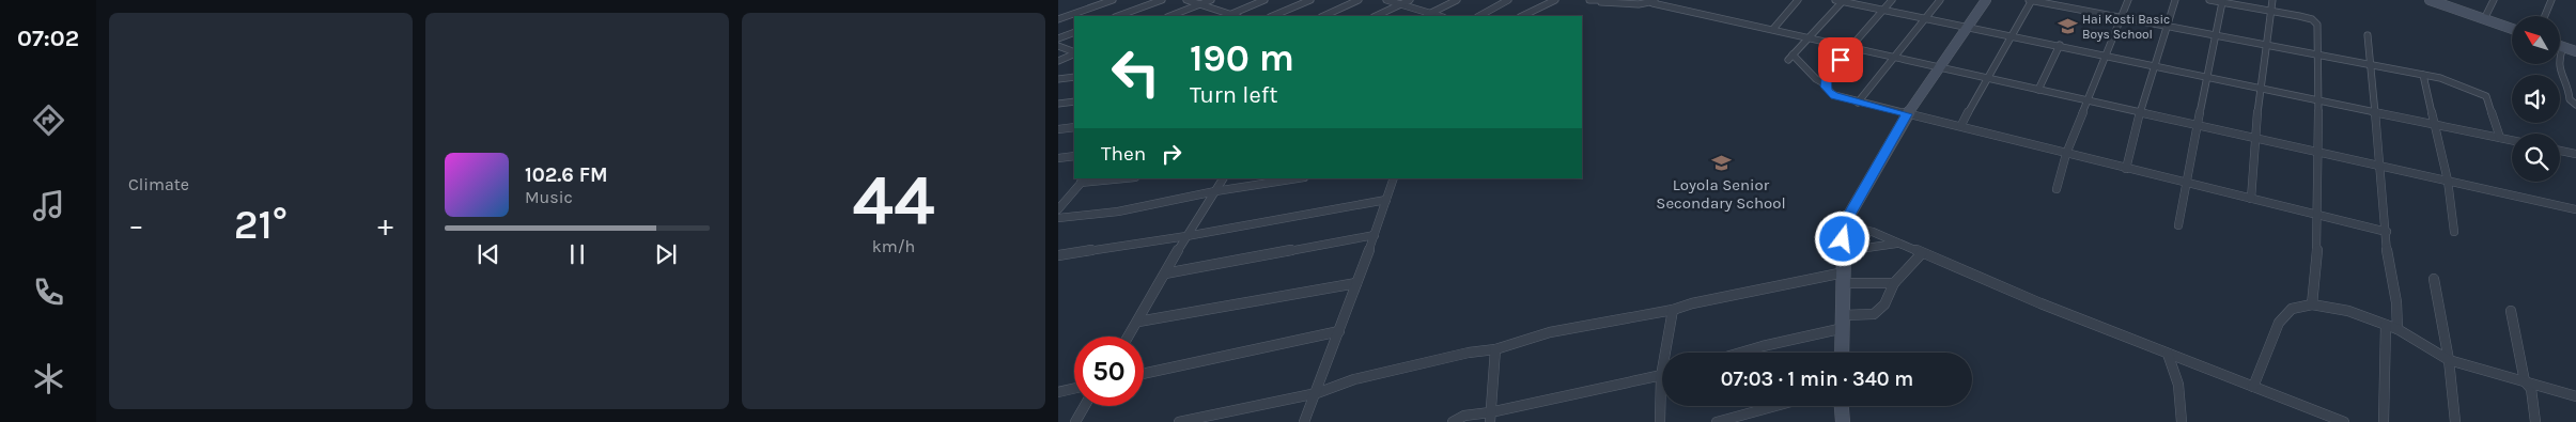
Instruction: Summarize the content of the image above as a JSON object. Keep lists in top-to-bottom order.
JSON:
{
  "places": {
    "school or university": ["Hai Kosti Basic Boys School", "Loyola Senior Secondary School"]
  },
  "north": "top left",
  "page": {
    "tabs": "07:02",
    "tile": [
      "Climate",
      ["44", "km/h"]
    ],
    "turn": ["190 m", "Turn left"],
    "then": "Then",
    "song": ["102.6 FM", "Music"],
    "heat": ["−", "21°", "+"],
    "limit": "50",
    "trip": "07:03 · 1 min · 340 m"
  }
}
